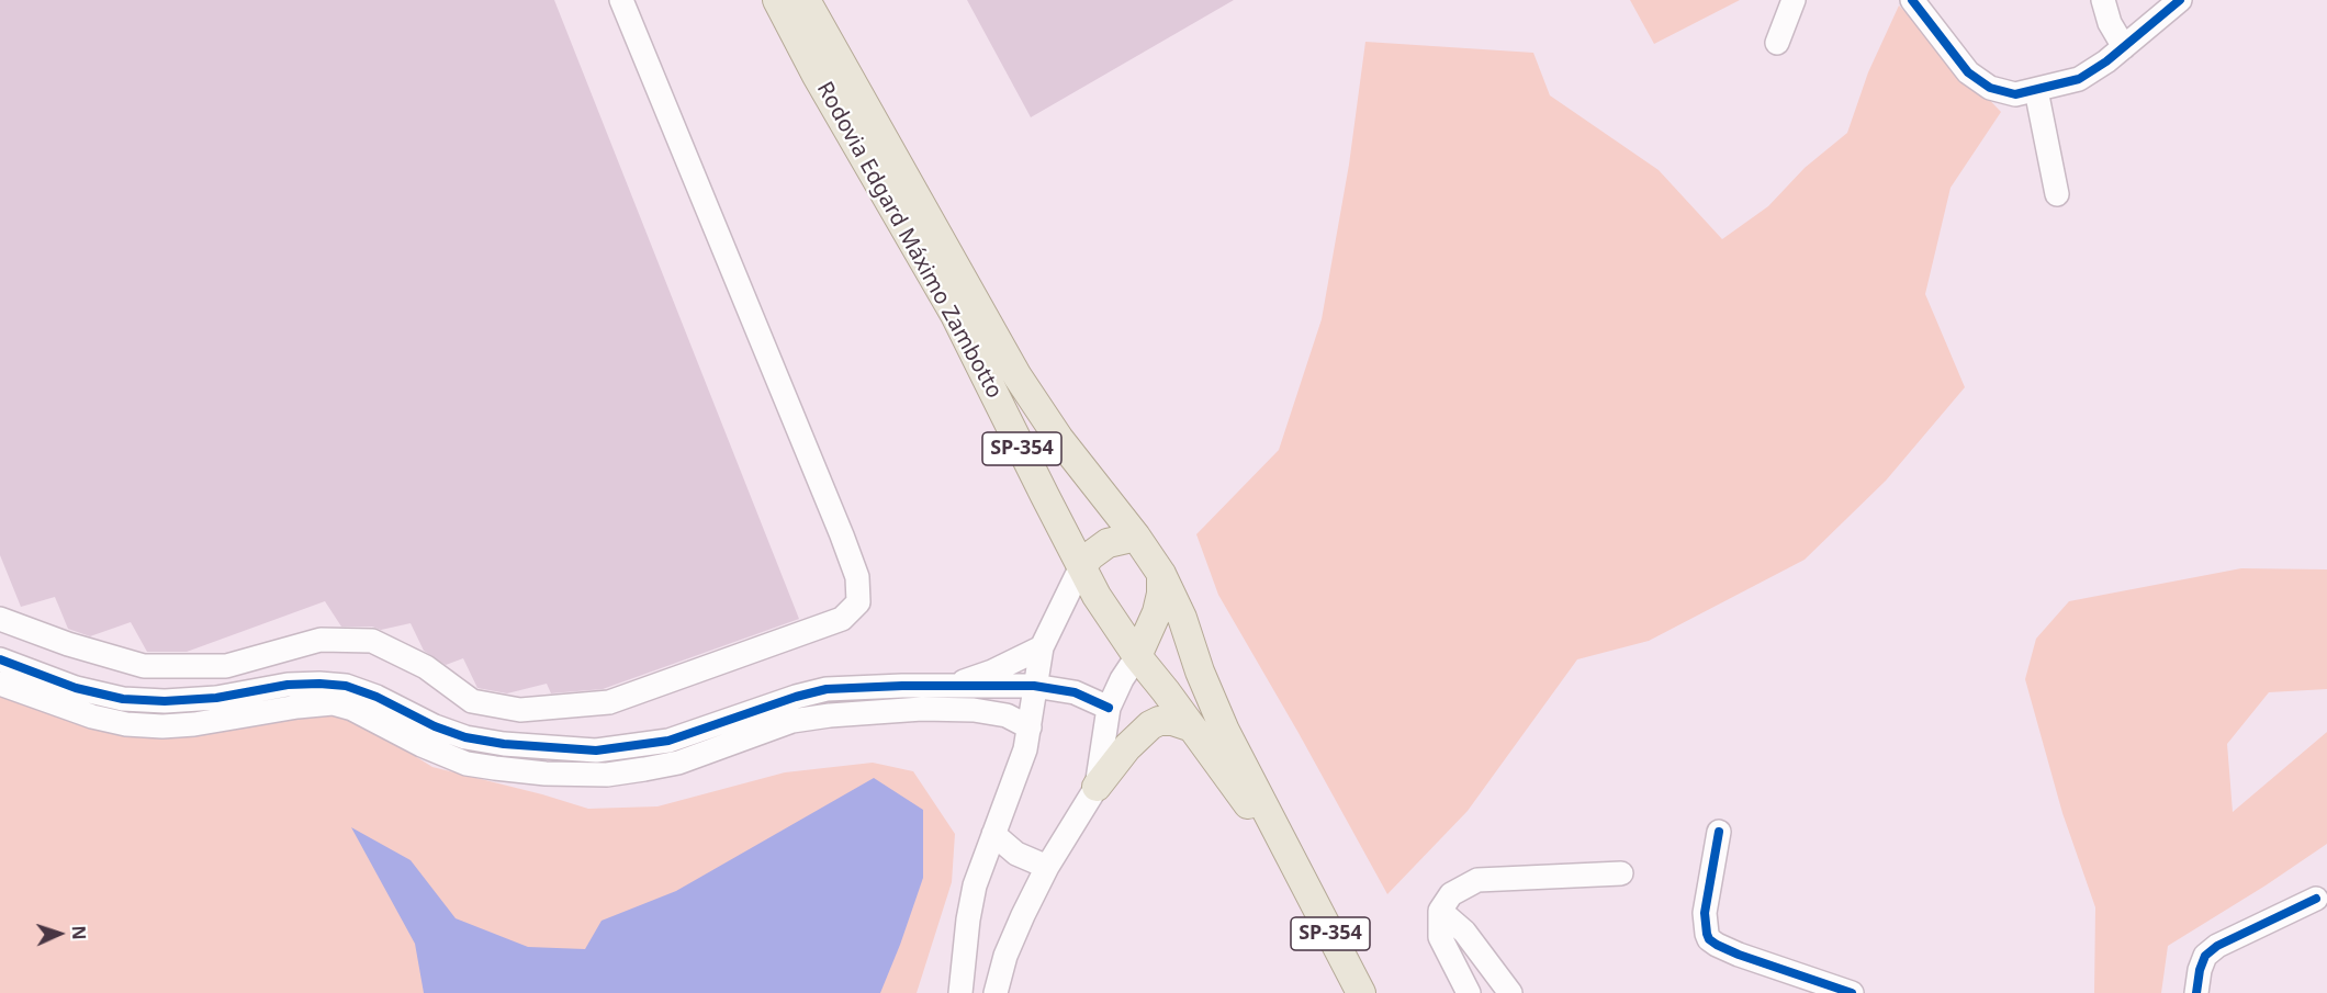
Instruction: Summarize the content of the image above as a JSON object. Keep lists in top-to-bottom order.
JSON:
{
  "streets": {
    "main road": ["Rodovia Edgard Máximo Zambotto", "SP-354"]
  },
  "north": "right"
}
